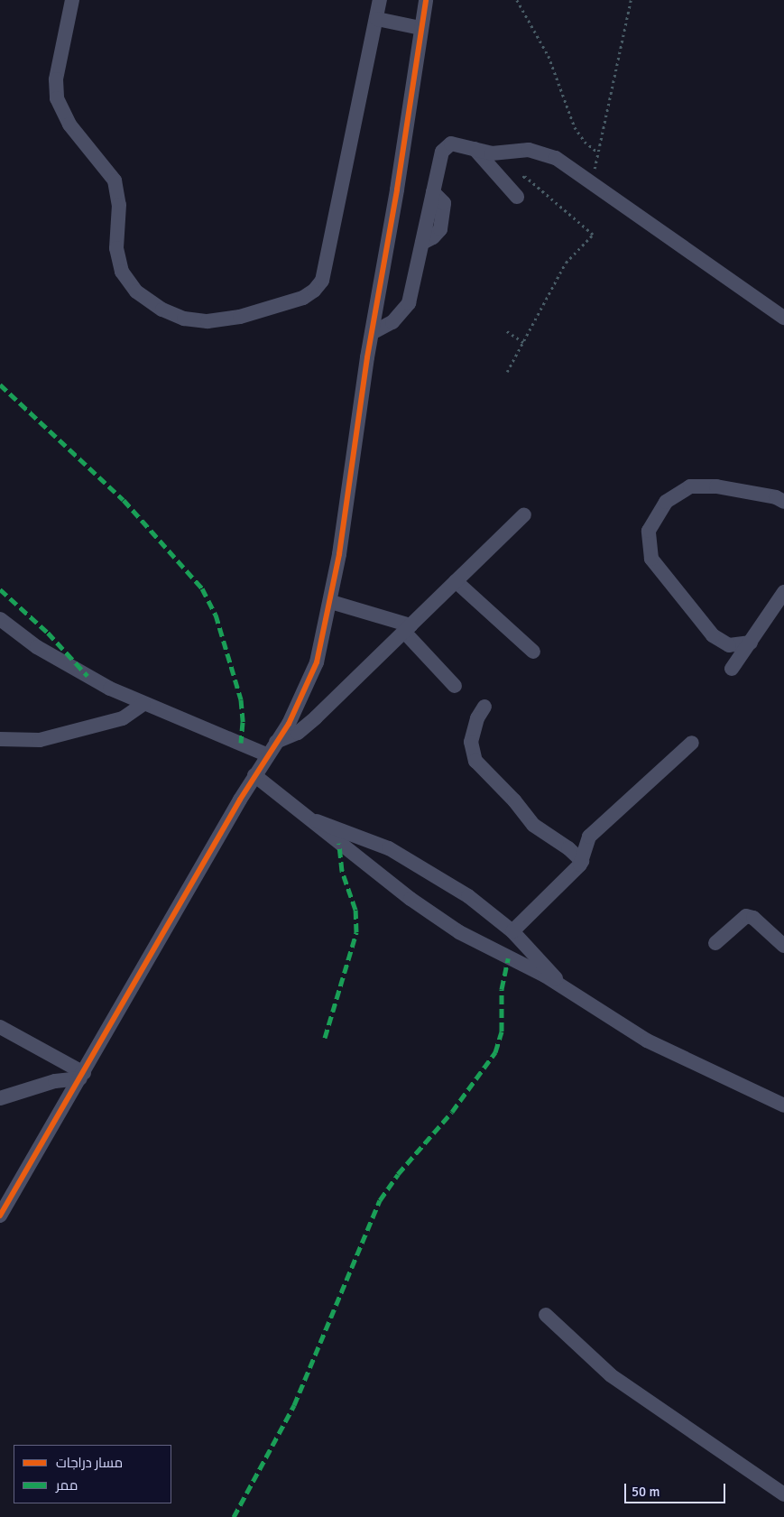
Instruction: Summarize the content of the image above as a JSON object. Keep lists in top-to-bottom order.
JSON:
{
  "legend": ["مسار دراجات", "ممر"],
  "scale_bar": "50 m"
}
